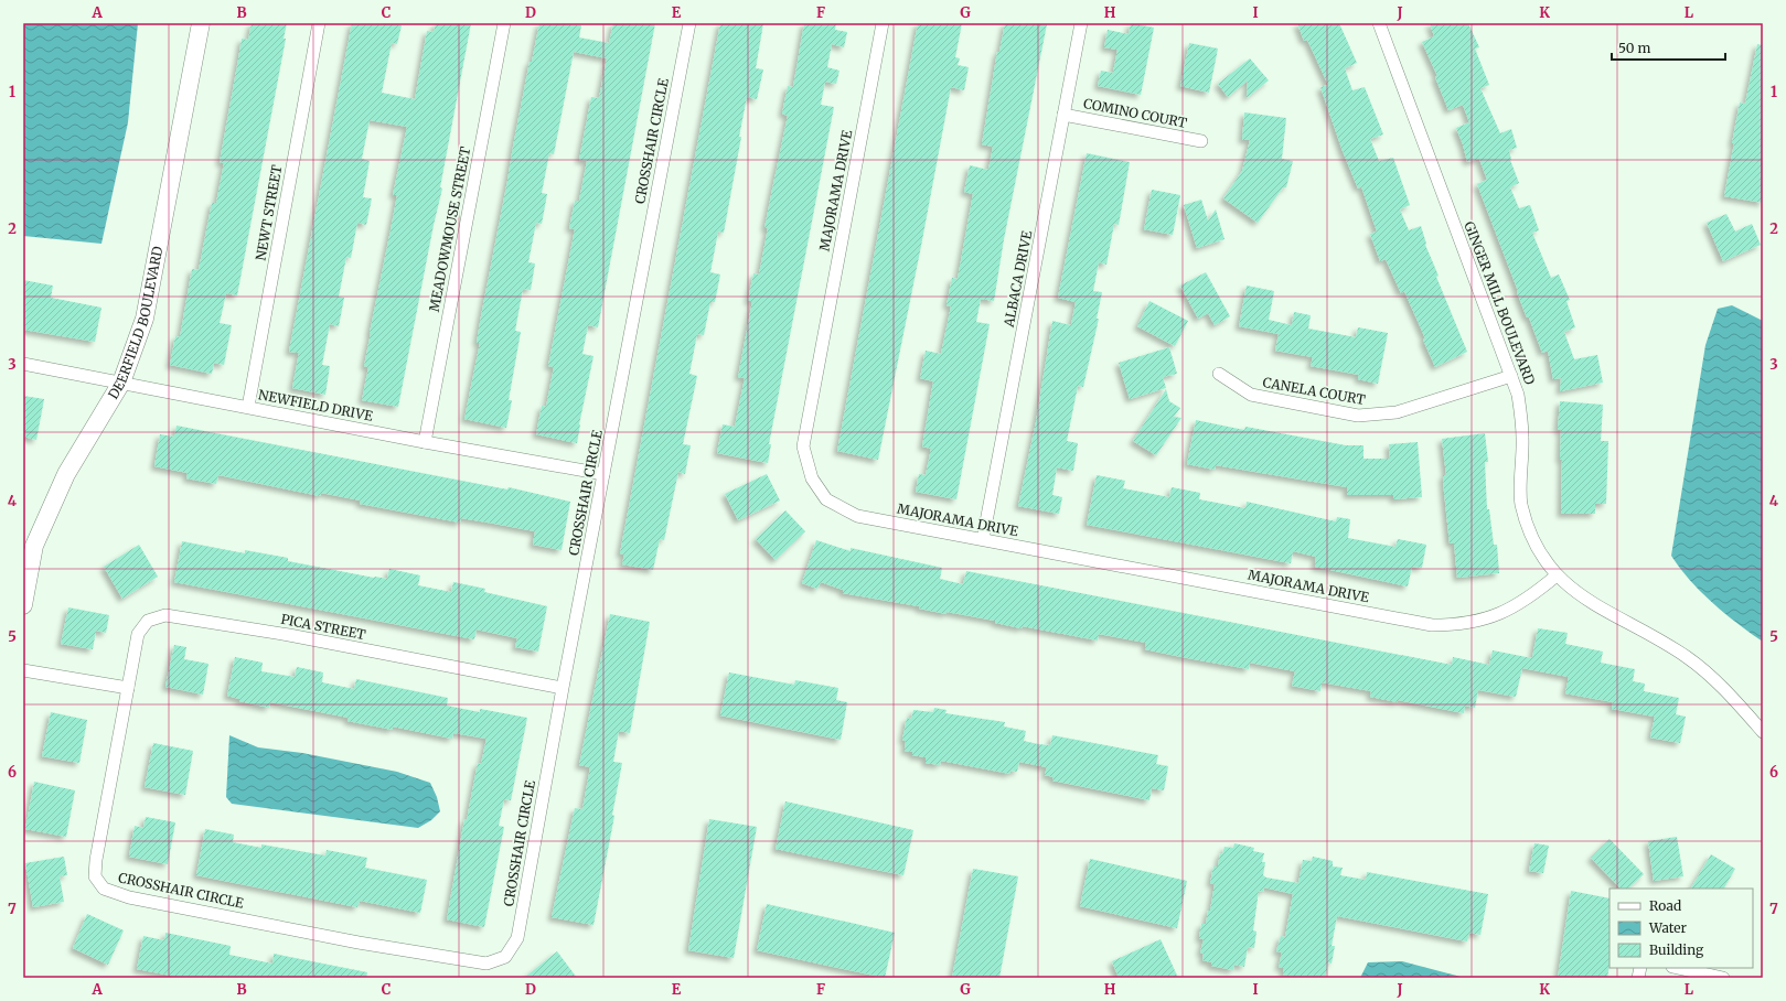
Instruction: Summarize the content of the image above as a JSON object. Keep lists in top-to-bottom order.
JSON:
{
  "streets": {
    "street": [
      "COMINO COURT",
      "CROSSHAIR CIRCLE",
      "MAJORAMA DRIVE",
      "NEWT STREET",
      "MEADOWMOUSE STREET",
      "ALBACA DRIVE",
      "GINGER MILL BOULEVARD",
      "DEERFIELD BOULEVARD",
      "CANELA COURT",
      "NEWFIELD DRIVE",
      "PICA STREET"
    ]
  },
  "crossings": [
    ["COMINO COURT", "ALBACA DRIVE"],
    ["CROSSHAIR CIRCLE", "NEWFIELD DRIVE"],
    ["CROSSHAIR CIRCLE", "PICA STREET"],
    ["MAJORAMA DRIVE", "ALBACA DRIVE"],
    ["MAJORAMA DRIVE", "GINGER MILL BOULEVARD"],
    ["NEWT STREET", "NEWFIELD DRIVE"],
    ["MEADOWMOUSE STREET", "NEWFIELD DRIVE"],
    ["GINGER MILL BOULEVARD", "CANELA COURT"],
    ["DEERFIELD BOULEVARD", "NEWFIELD DRIVE"]
  ],
  "legend": ["Road", "Water", "Building"],
  "scale_bar": "50 m",
  "grid": {
    "columns": [
      "A",
      "B",
      "C",
      "D",
      "E",
      "F",
      "G",
      "H",
      "I",
      "J",
      "K",
      "L"
    ],
    "rows": [
      "1",
      "2",
      "3",
      "4",
      "5",
      "6",
      "7"
    ]
  }
}
